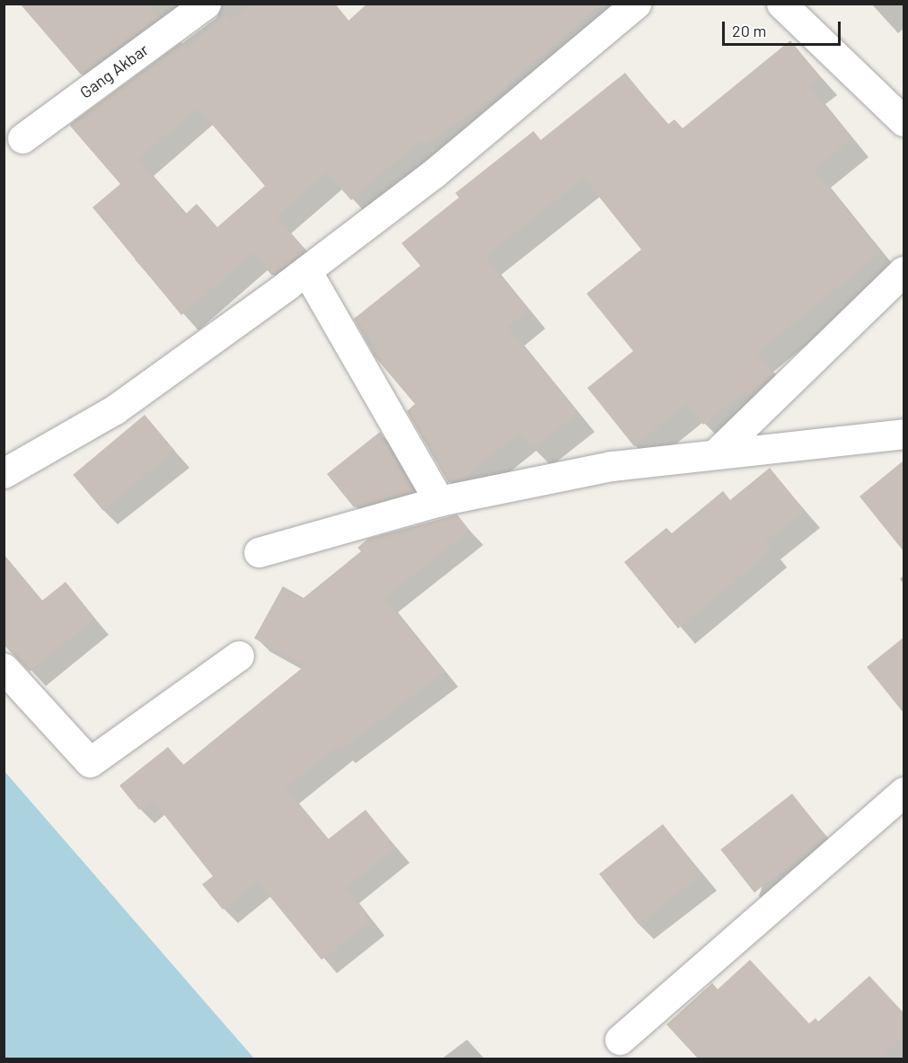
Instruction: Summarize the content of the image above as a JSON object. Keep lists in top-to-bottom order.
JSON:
{
  "streets": {
    "street": ["Gang Akbar"]
  },
  "scale_bar": "20 m"
}
